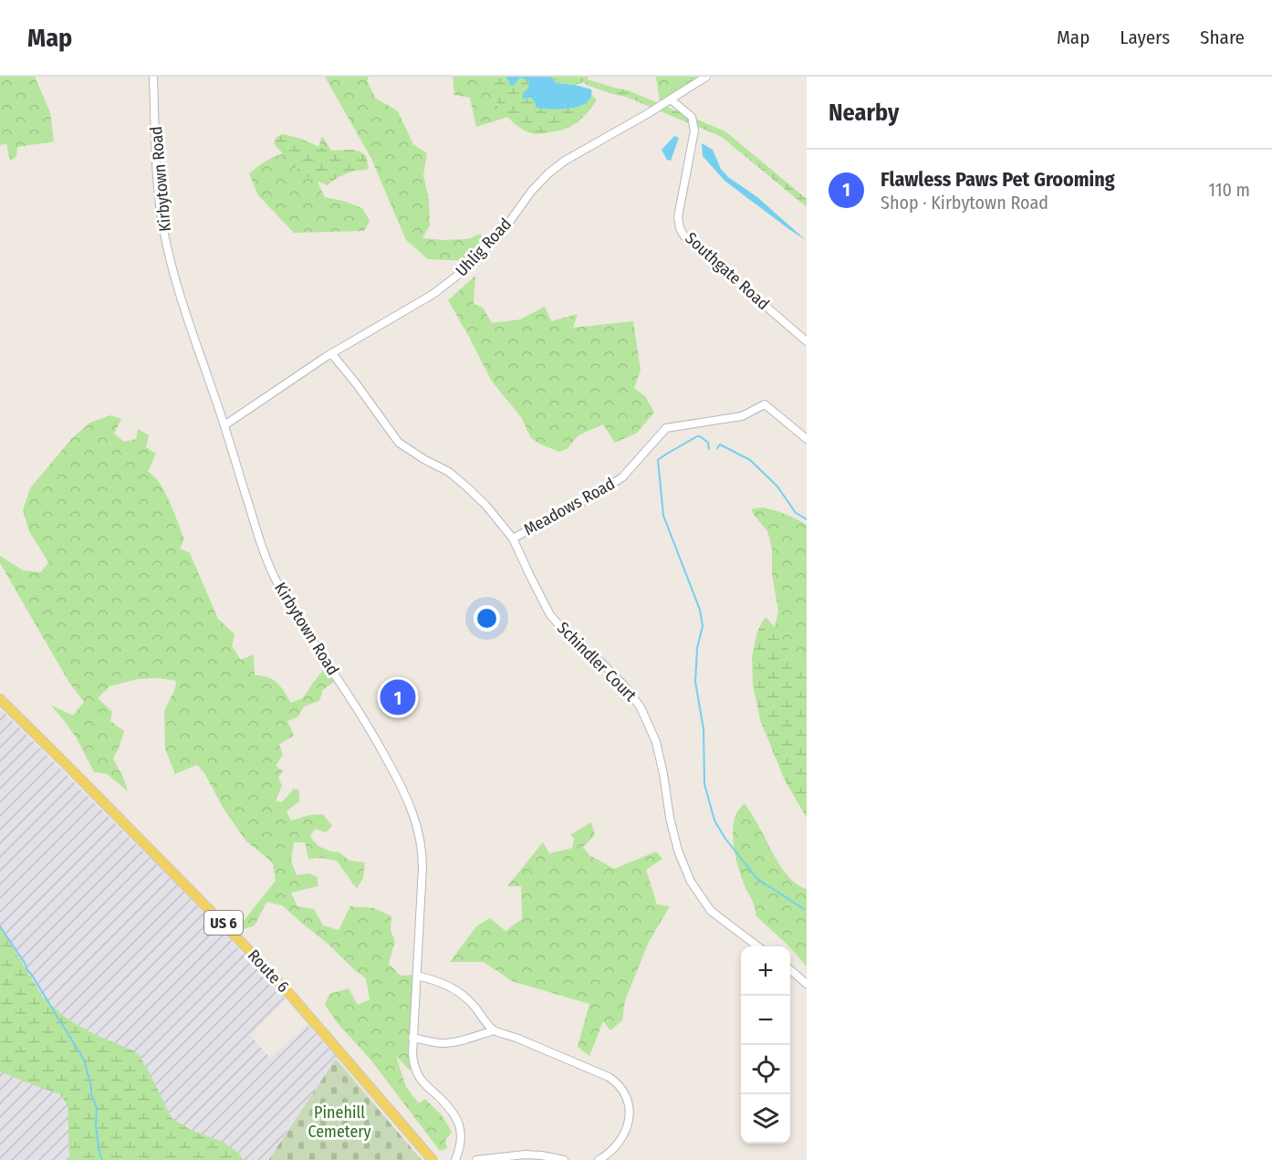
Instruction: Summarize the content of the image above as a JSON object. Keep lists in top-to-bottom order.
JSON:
{
  "streets": {
    "main road": ["US 6", "Route 6"],
    "street": [
      "Kirbytown Road",
      "Uhlig Road",
      "Southgate Road",
      "Meadows Road",
      "Schindler Court"
    ]
  },
  "crossings": [
    ["Kirbytown Road", "Uhlig Road"],
    ["Uhlig Road", "Southgate Road"],
    ["Uhlig Road", "Schindler Court"],
    ["Meadows Road", "Schindler Court"]
  ],
  "parks": ["Pinehill Cemetery"],
  "page": {
    "header": "Map",
    "nav": ["Map", "Layers", "Share"],
    "heading": "Nearby",
    "list": [
      {
        "mark": "1",
        "name": "Flawless Paws Pet Grooming",
        "note": "Shop · Kirbytown Road",
        "value": "110 m"
      }
    ],
    "pins": "1",
    "map_buttons": ["+", "−"]
  }
}
